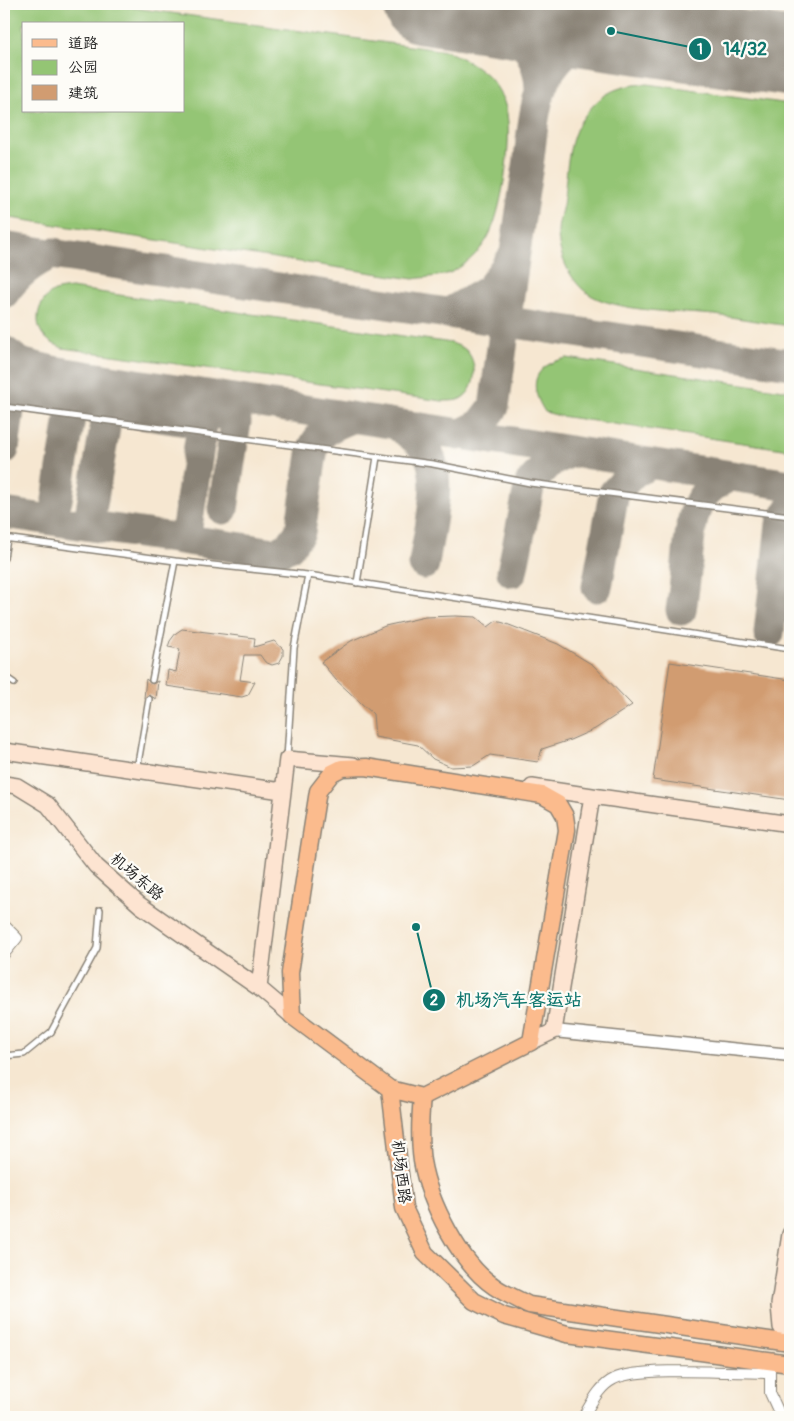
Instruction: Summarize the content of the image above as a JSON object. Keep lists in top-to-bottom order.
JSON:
{
  "streets": {
    "main road": ["机场东路", "机场西路"]
  },
  "places": ["14/32", "机场汽车客运站"],
  "legend": ["道路", "公园", "建筑"]
}
